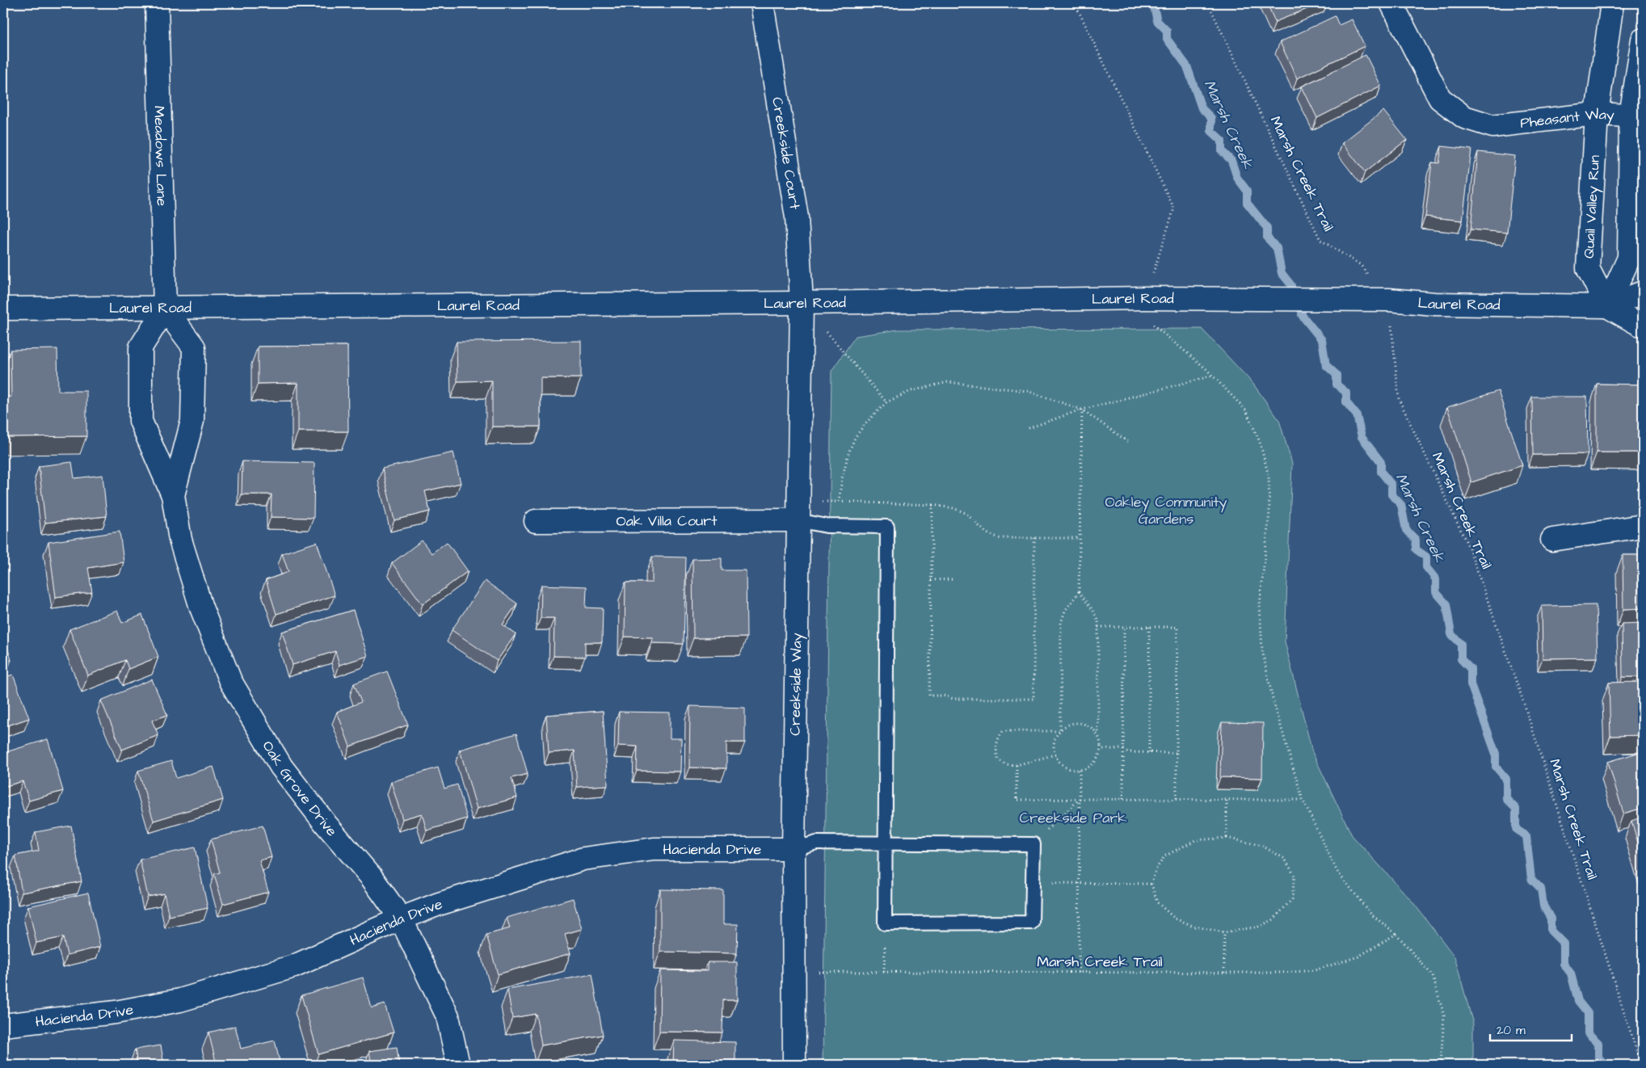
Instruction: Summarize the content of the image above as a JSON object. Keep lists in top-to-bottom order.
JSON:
{
  "streets": {
    "street": [
      "Pheasant Way",
      "Creekside Court",
      "Meadows Lane",
      "Quail Valley Run",
      "Laurel Road",
      "Oak Villa Court",
      "Creekside Way",
      "Oak Grove Drive",
      "Hacienda Drive"
    ],
    "path": ["Marsh Creek Trail"]
  },
  "crossings": [
    ["Pheasant Way", "Quail Valley Run"],
    ["Creekside Court", "Laurel Road"],
    ["Creekside Court", "Creekside Way"],
    ["Meadows Lane", "Laurel Road"],
    ["Meadows Lane", "Oak Grove Drive"],
    ["Marsh Creek Trail", "Laurel Road"],
    ["Marsh Creek Trail", "Creekside Way"],
    ["Quail Valley Run", "Laurel Road"],
    ["Laurel Road", "Creekside Way"],
    ["Laurel Road", "Oak Grove Drive"],
    ["Oak Villa Court", "Creekside Way"],
    ["Creekside Way", "Hacienda Drive"],
    ["Oak Grove Drive", "Hacienda Drive"]
  ],
  "water": ["Marsh Creek"],
  "parks": ["Oakley Community Gardens", "Creekside Park"],
  "scale_bar": "20 m"
}
